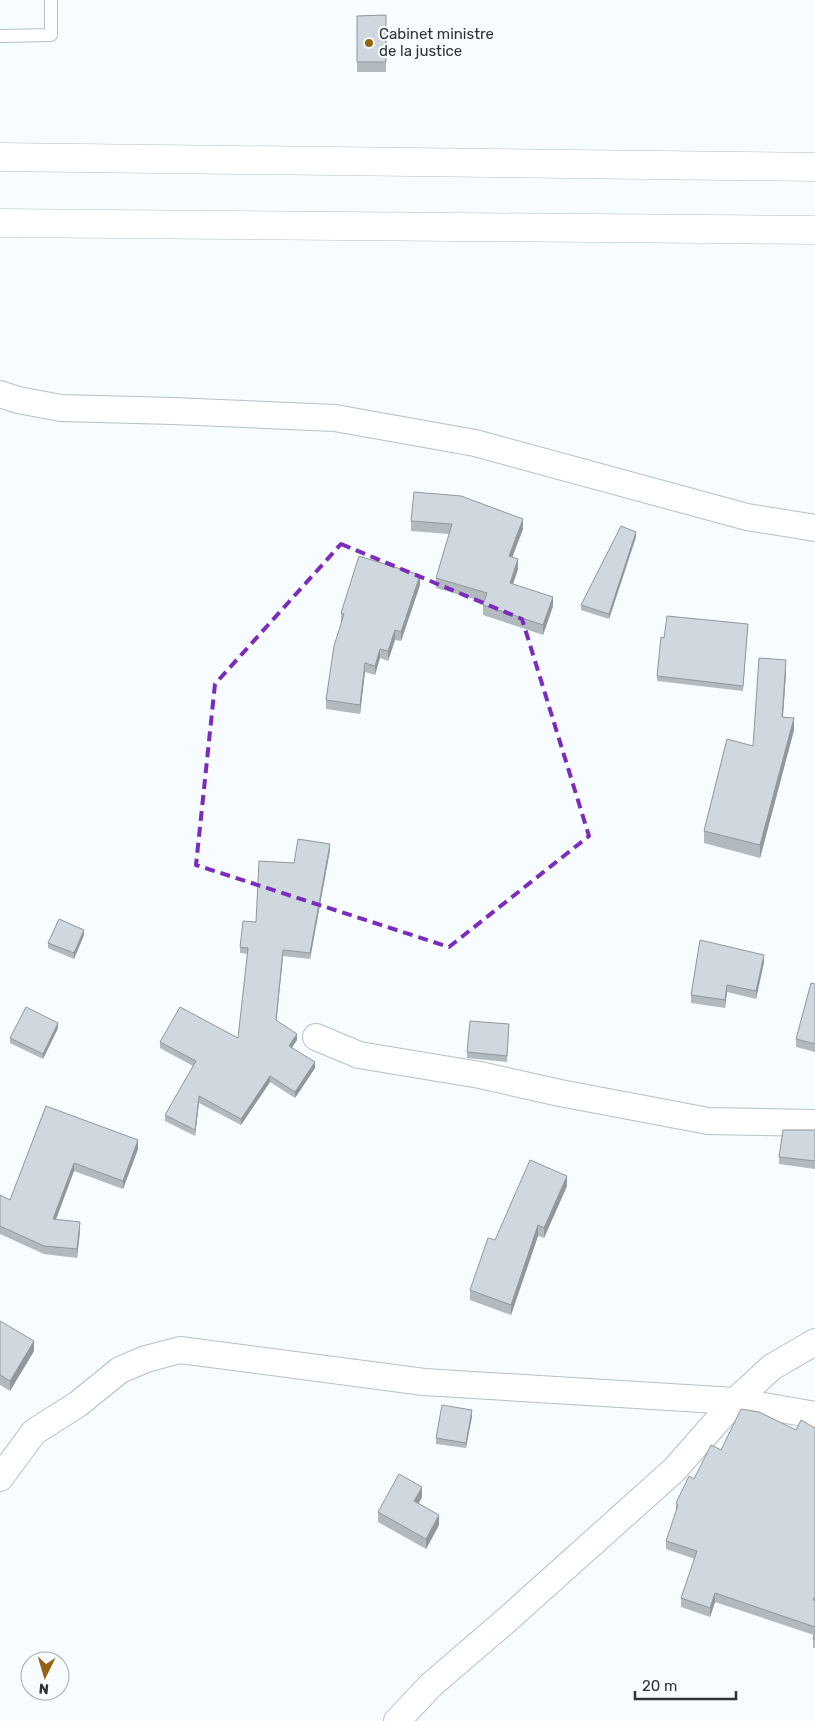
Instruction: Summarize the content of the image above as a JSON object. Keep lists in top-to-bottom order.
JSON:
{
  "places": ["Cabinet ministre de la justice"],
  "scale_bar": "20 m",
  "north": "bottom"
}
